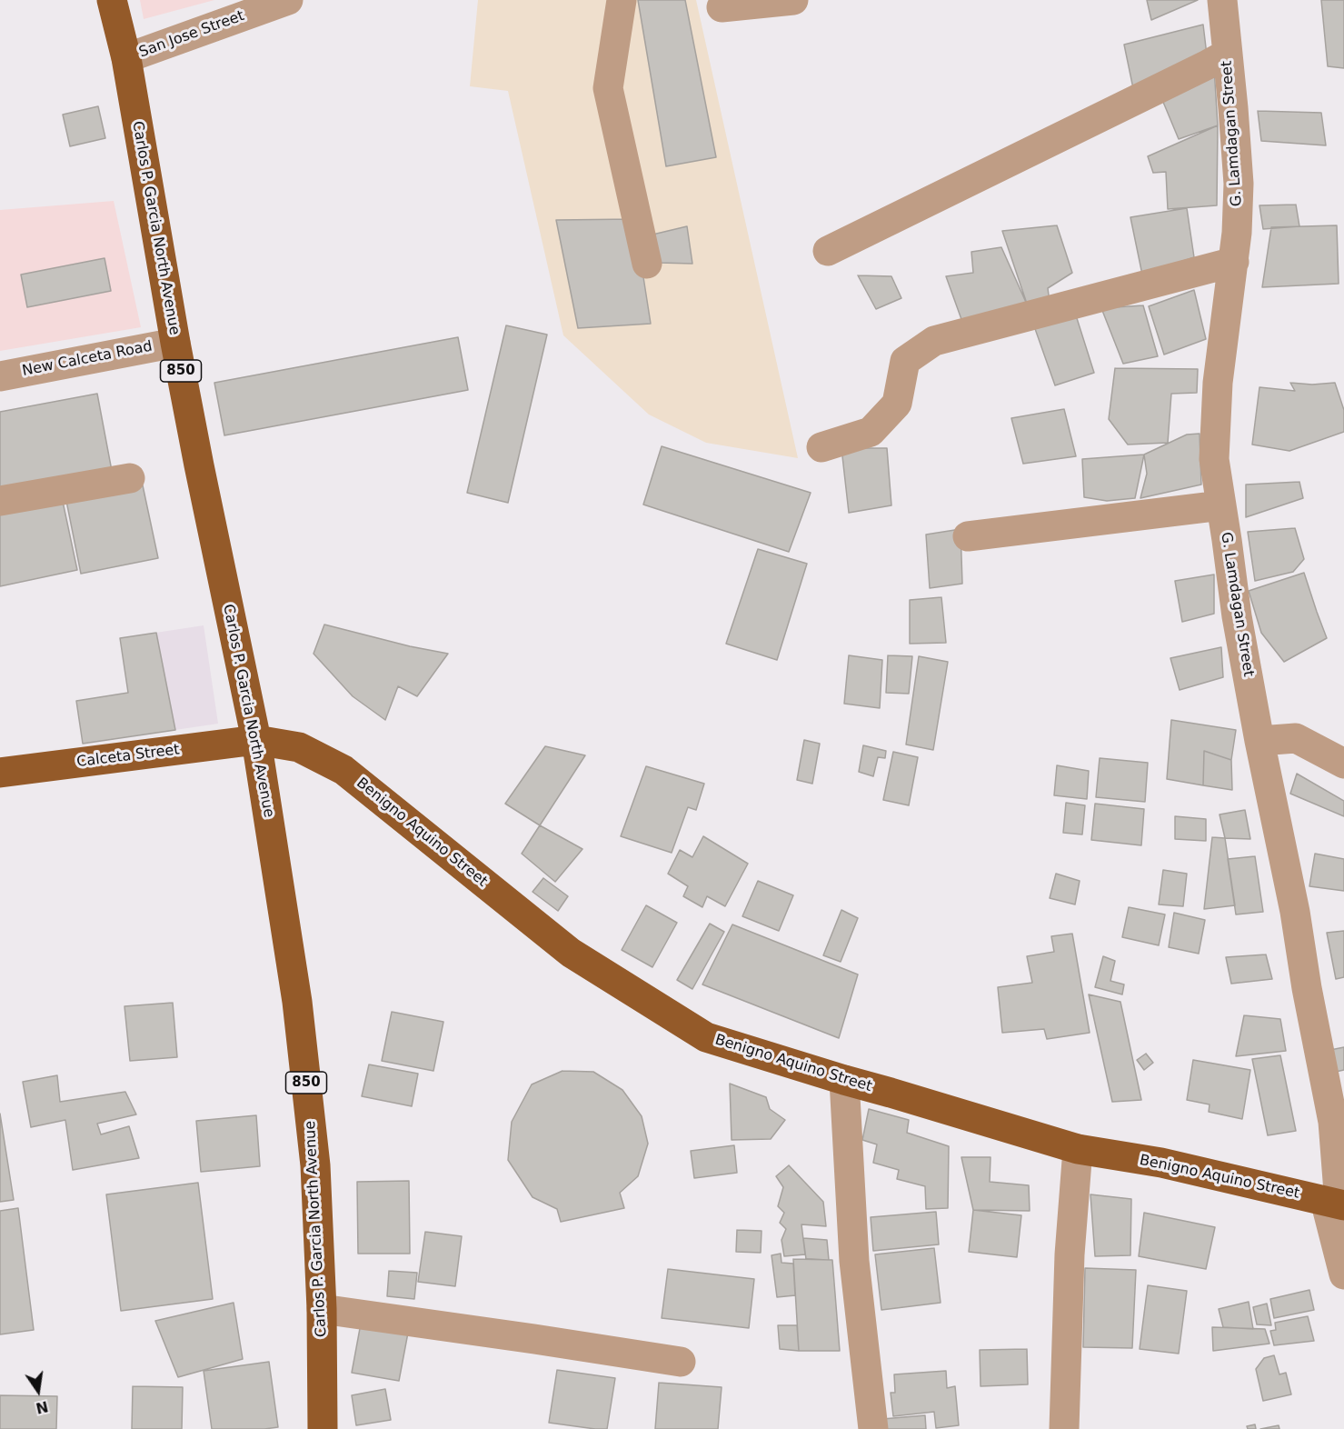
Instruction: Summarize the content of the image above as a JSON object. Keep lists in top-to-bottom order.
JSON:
{
  "streets": {
    "main road": [
      "Carlos P. Garcia North Avenue",
      "850",
      "Calceta Street",
      "Benigno Aquino Street"
    ],
    "street": ["San Jose Street", "G. Lamdagan Street", "New Calceta Road"]
  },
  "crossings": [
    ["San Jose Street", "Carlos P. Garcia North Avenue"],
    ["G. Lamdagan Street", "Benigno Aquino Street"],
    ["Carlos P. Garcia North Avenue", "New Calceta Road"],
    ["Carlos P. Garcia North Avenue", "Calceta Street"],
    ["Carlos P. Garcia North Avenue", "Benigno Aquino Street"],
    ["Calceta Street", "Benigno Aquino Street"]
  ],
  "north": "bottom"
}
